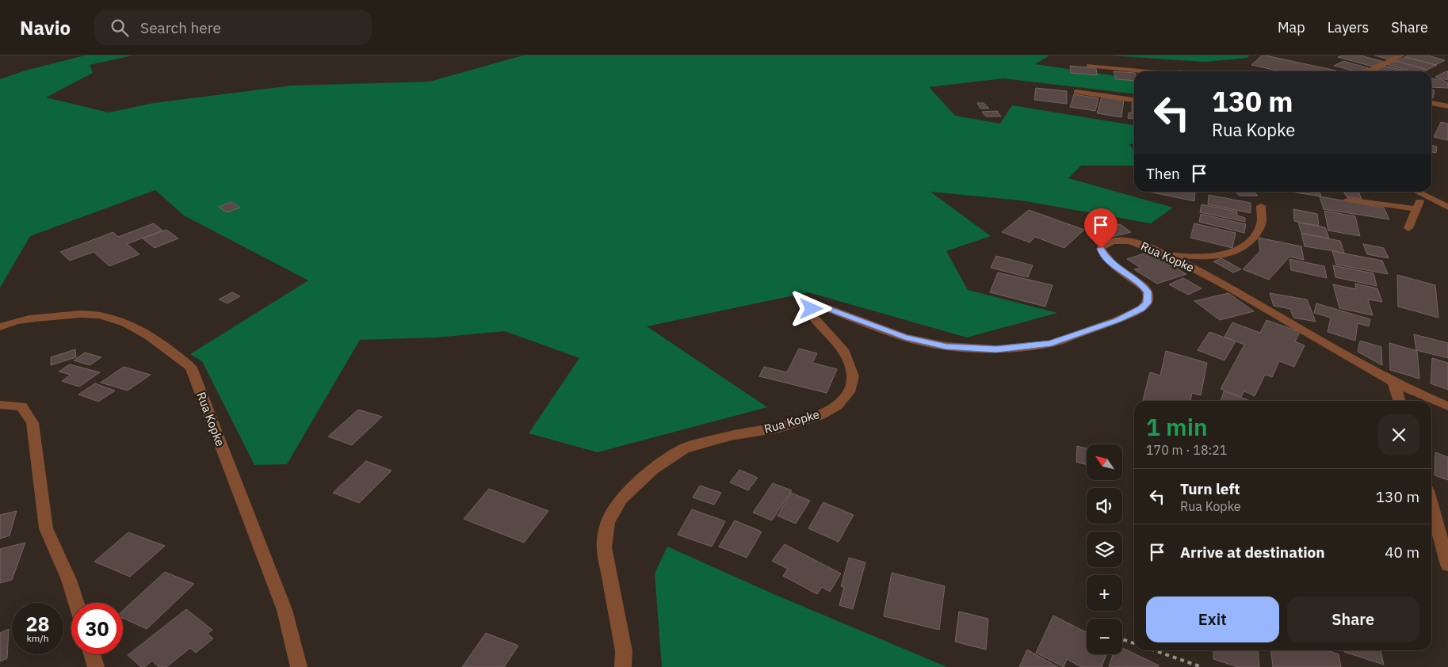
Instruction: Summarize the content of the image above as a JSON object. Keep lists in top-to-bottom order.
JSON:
{
  "streets": {
    "street": ["Rua Kopke"]
  },
  "north": "top left",
  "page": {
    "header": "Navio",
    "search": "Search here",
    "nav": ["Map", "Layers", "Share"],
    "turn": ["130 m", "Rua Kopke"],
    "then": "Then",
    "heading": ["1 min", "170 m · 18:21"],
    "map_buttons": ["+", "−"],
    "list": [
      {
        "name": "Turn left",
        "note": "Rua Kopke",
        "value": "130 m"
      },
      {
        "name": "Arrive at destination",
        "value": "40 m"
      }
    ],
    "buttons": ["Exit", "Share"],
    "speed": "28 km/h",
    "limit": "30"
  }
}
